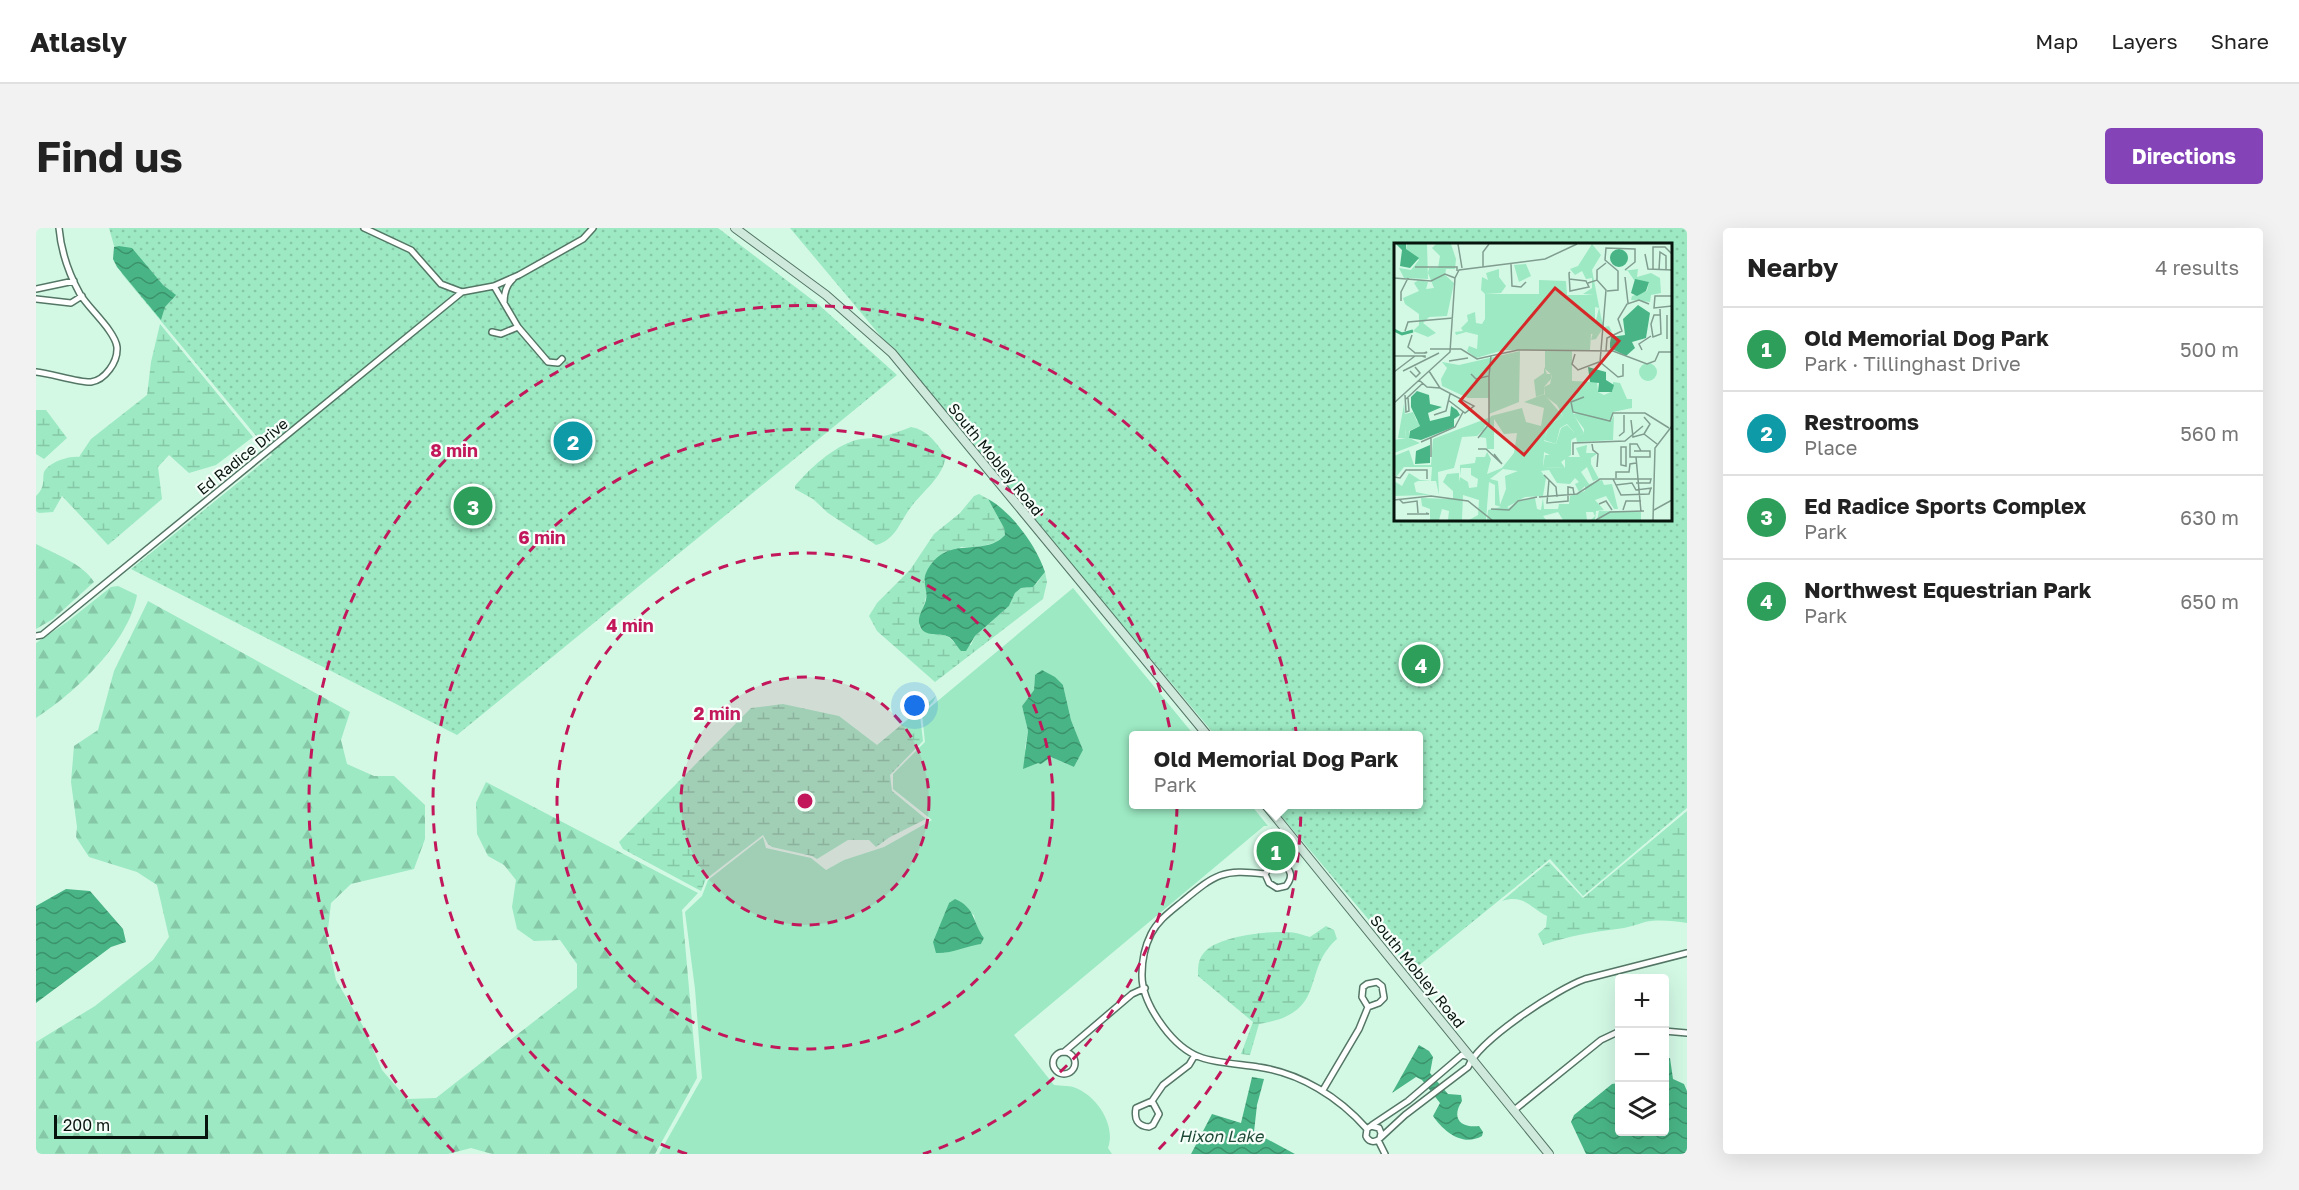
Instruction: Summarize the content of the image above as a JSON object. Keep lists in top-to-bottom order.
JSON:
{
  "streets": {
    "street": ["Ed Radice Drive", "South Mobley Road"]
  },
  "water": ["Hixon Lake"],
  "scale_bar": "200 m",
  "page": {
    "header": "Atlasly",
    "nav": ["Map", "Layers", "Share"],
    "buttons": "Directions",
    "title": "Find us",
    "heading": ["Nearby", "4 results"],
    "list": [
      {
        "mark": "1",
        "name": "Old Memorial Dog Park",
        "note": "Park · Tillinghast Drive",
        "value": "500 m"
      },
      {
        "mark": "2",
        "name": "Restrooms",
        "note": "Place",
        "value": "560 m"
      },
      {
        "mark": "3",
        "name": "Ed Radice Sports Complex",
        "note": "Park",
        "value": "630 m"
      },
      {
        "mark": "4",
        "name": "Northwest Equestrian Park",
        "note": "Park",
        "value": "650 m"
      }
    ],
    "pins": [
      "2",
      "3",
      "4",
      "1"
    ],
    "popup": ["Old Memorial Dog Park", "Park"],
    "map_buttons": ["+", "−"],
    "scale": "200 m"
  },
  "rings": [
    "8 min",
    "6 min",
    "4 min",
    "2 min"
  ]
}
